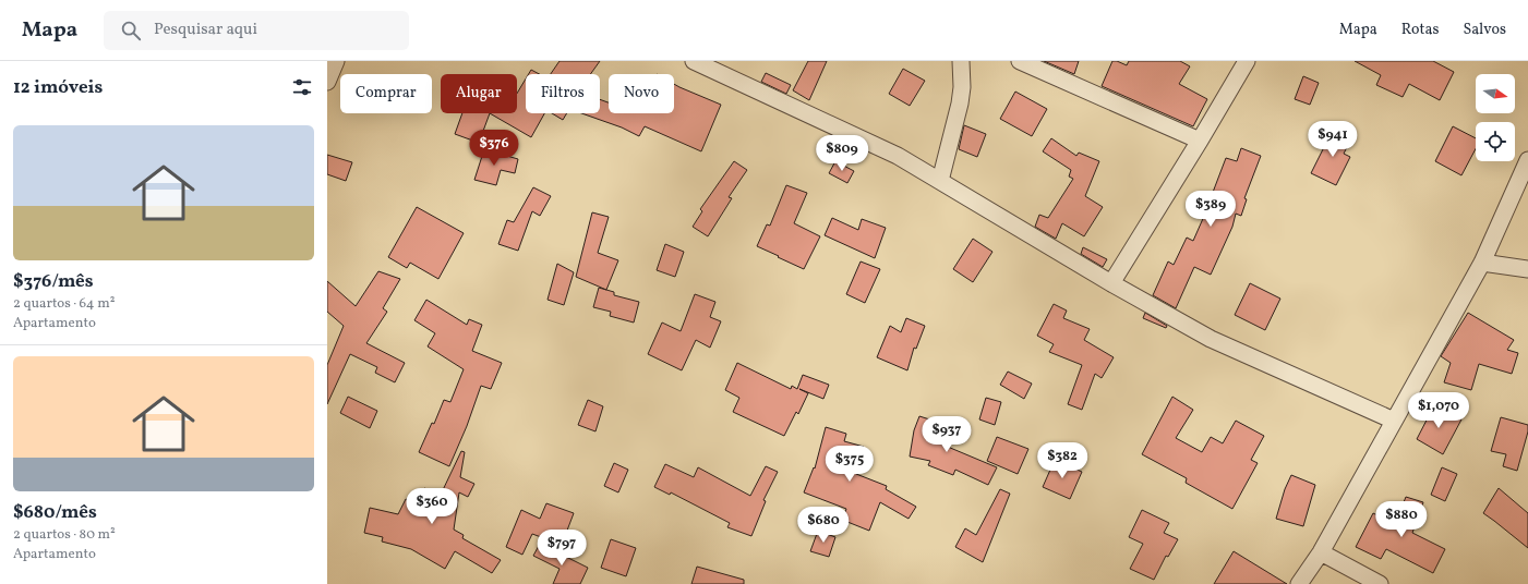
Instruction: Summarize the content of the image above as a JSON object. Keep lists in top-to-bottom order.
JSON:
{
  "north": "right",
  "page": {
    "header": "Mapa",
    "search": "Pesquisar aqui",
    "nav": ["Mapa", "Rotas", "Salvos"],
    "heading": "12 imóveis",
    "chip": [
      "Comprar",
      "Alugar",
      "Filtros",
      "Novo"
    ],
    "list": [
      {
        "name": "$376/mês",
        "note": "2 quartos · 64 m² · Apartamento"
      },
      {
        "name": "$680/mês",
        "note": "2 quartos · 80 m² · Apartamento"
      }
    ],
    "price": [
      "$941",
      "$376",
      "$809",
      "$389",
      "$1,070",
      "$937",
      "$382",
      "$375",
      "$360",
      "$880",
      "$680",
      "$797"
    ]
  }
}
